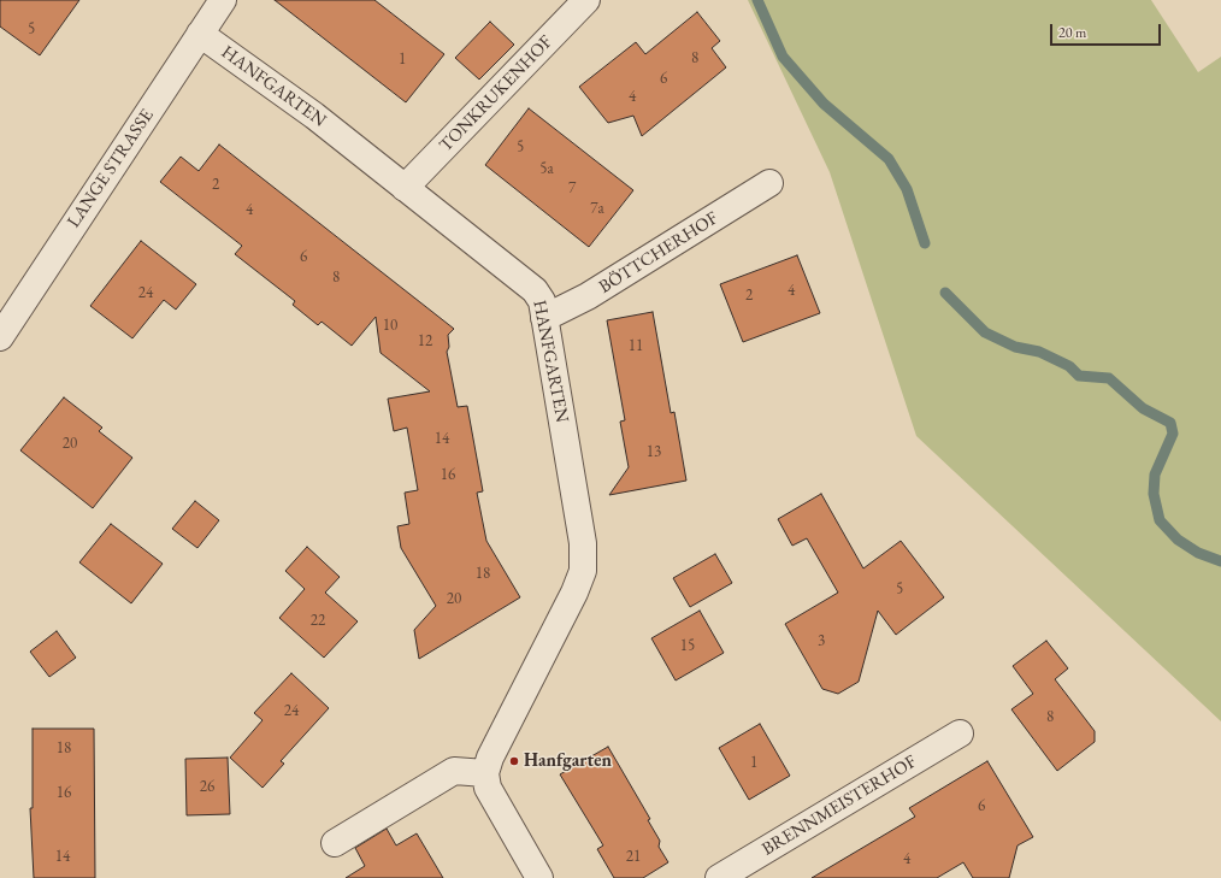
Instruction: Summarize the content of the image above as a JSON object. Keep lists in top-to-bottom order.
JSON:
{
  "streets": {
    "street": [
      "HANFGARTEN",
      "TONKRUKENHOF",
      "LANGE STRASSE",
      "BÖTTCHERHOF",
      "BRENNMEISTERHOF"
    ]
  },
  "crossings": [
    ["HANFGARTEN", "TONKRUKENHOF"],
    ["HANFGARTEN", "LANGE STRASSE"],
    ["HANFGARTEN", "BÖTTCHERHOF"]
  ],
  "places": ["Hanfgarten"],
  "house_numbers": [
    "5",
    "8",
    "1",
    "6",
    "4",
    "5",
    "5a",
    "2",
    "7",
    "7a",
    "4",
    "6",
    "8",
    "4",
    "24",
    "2",
    "10",
    "12",
    "11",
    "14",
    "20",
    "13",
    "16",
    "18",
    "5",
    "20",
    "22",
    "3",
    "15",
    "24",
    "8",
    "18",
    "1",
    "26",
    "16",
    "6",
    "14",
    "21",
    "4"
  ],
  "scale_bar": "20 m"
}
